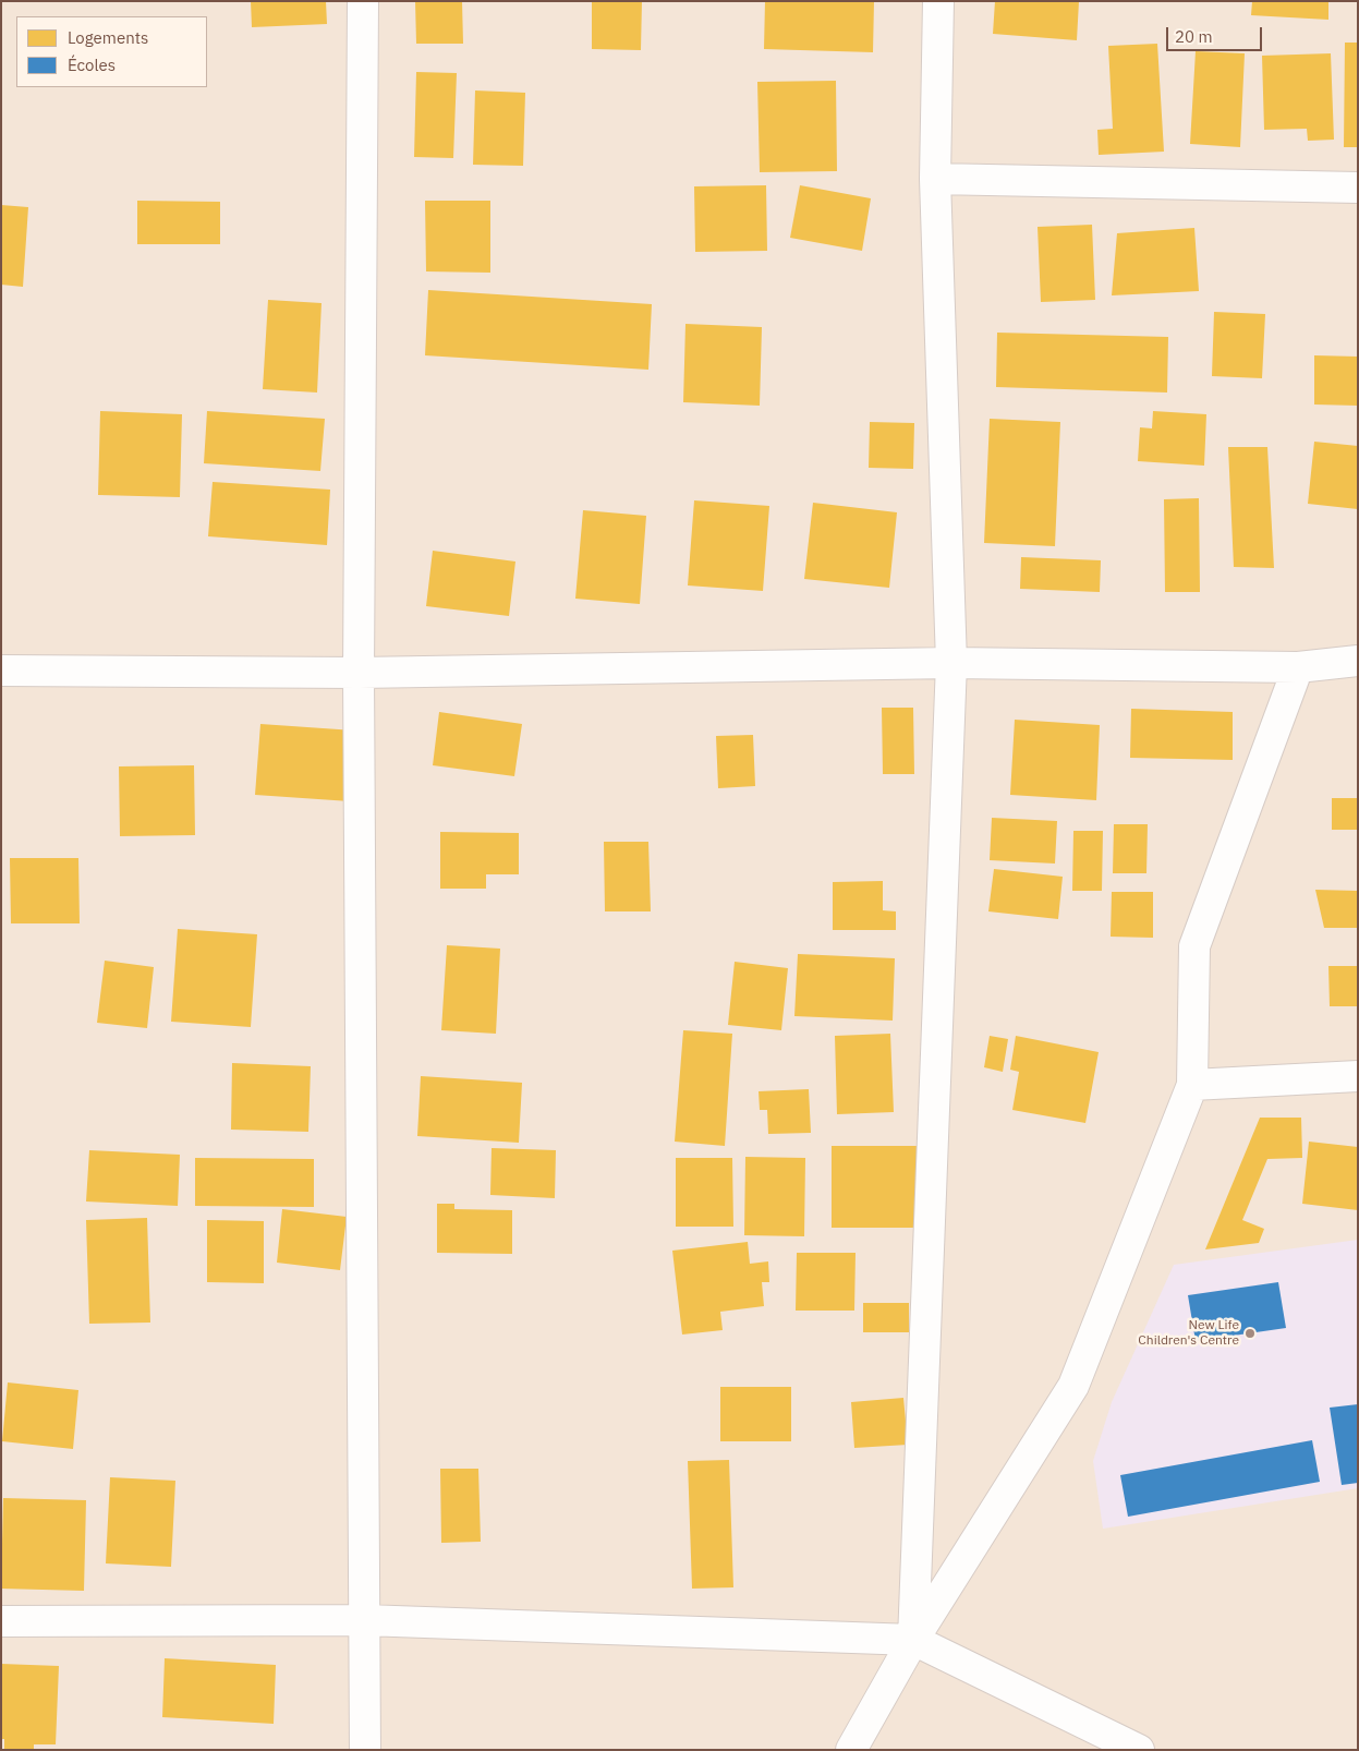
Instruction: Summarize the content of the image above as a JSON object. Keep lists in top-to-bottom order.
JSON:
{
  "places": ["New Life Children's Centre"],
  "legend": ["Logements", "Écoles"],
  "scale_bar": "20 m"
}
